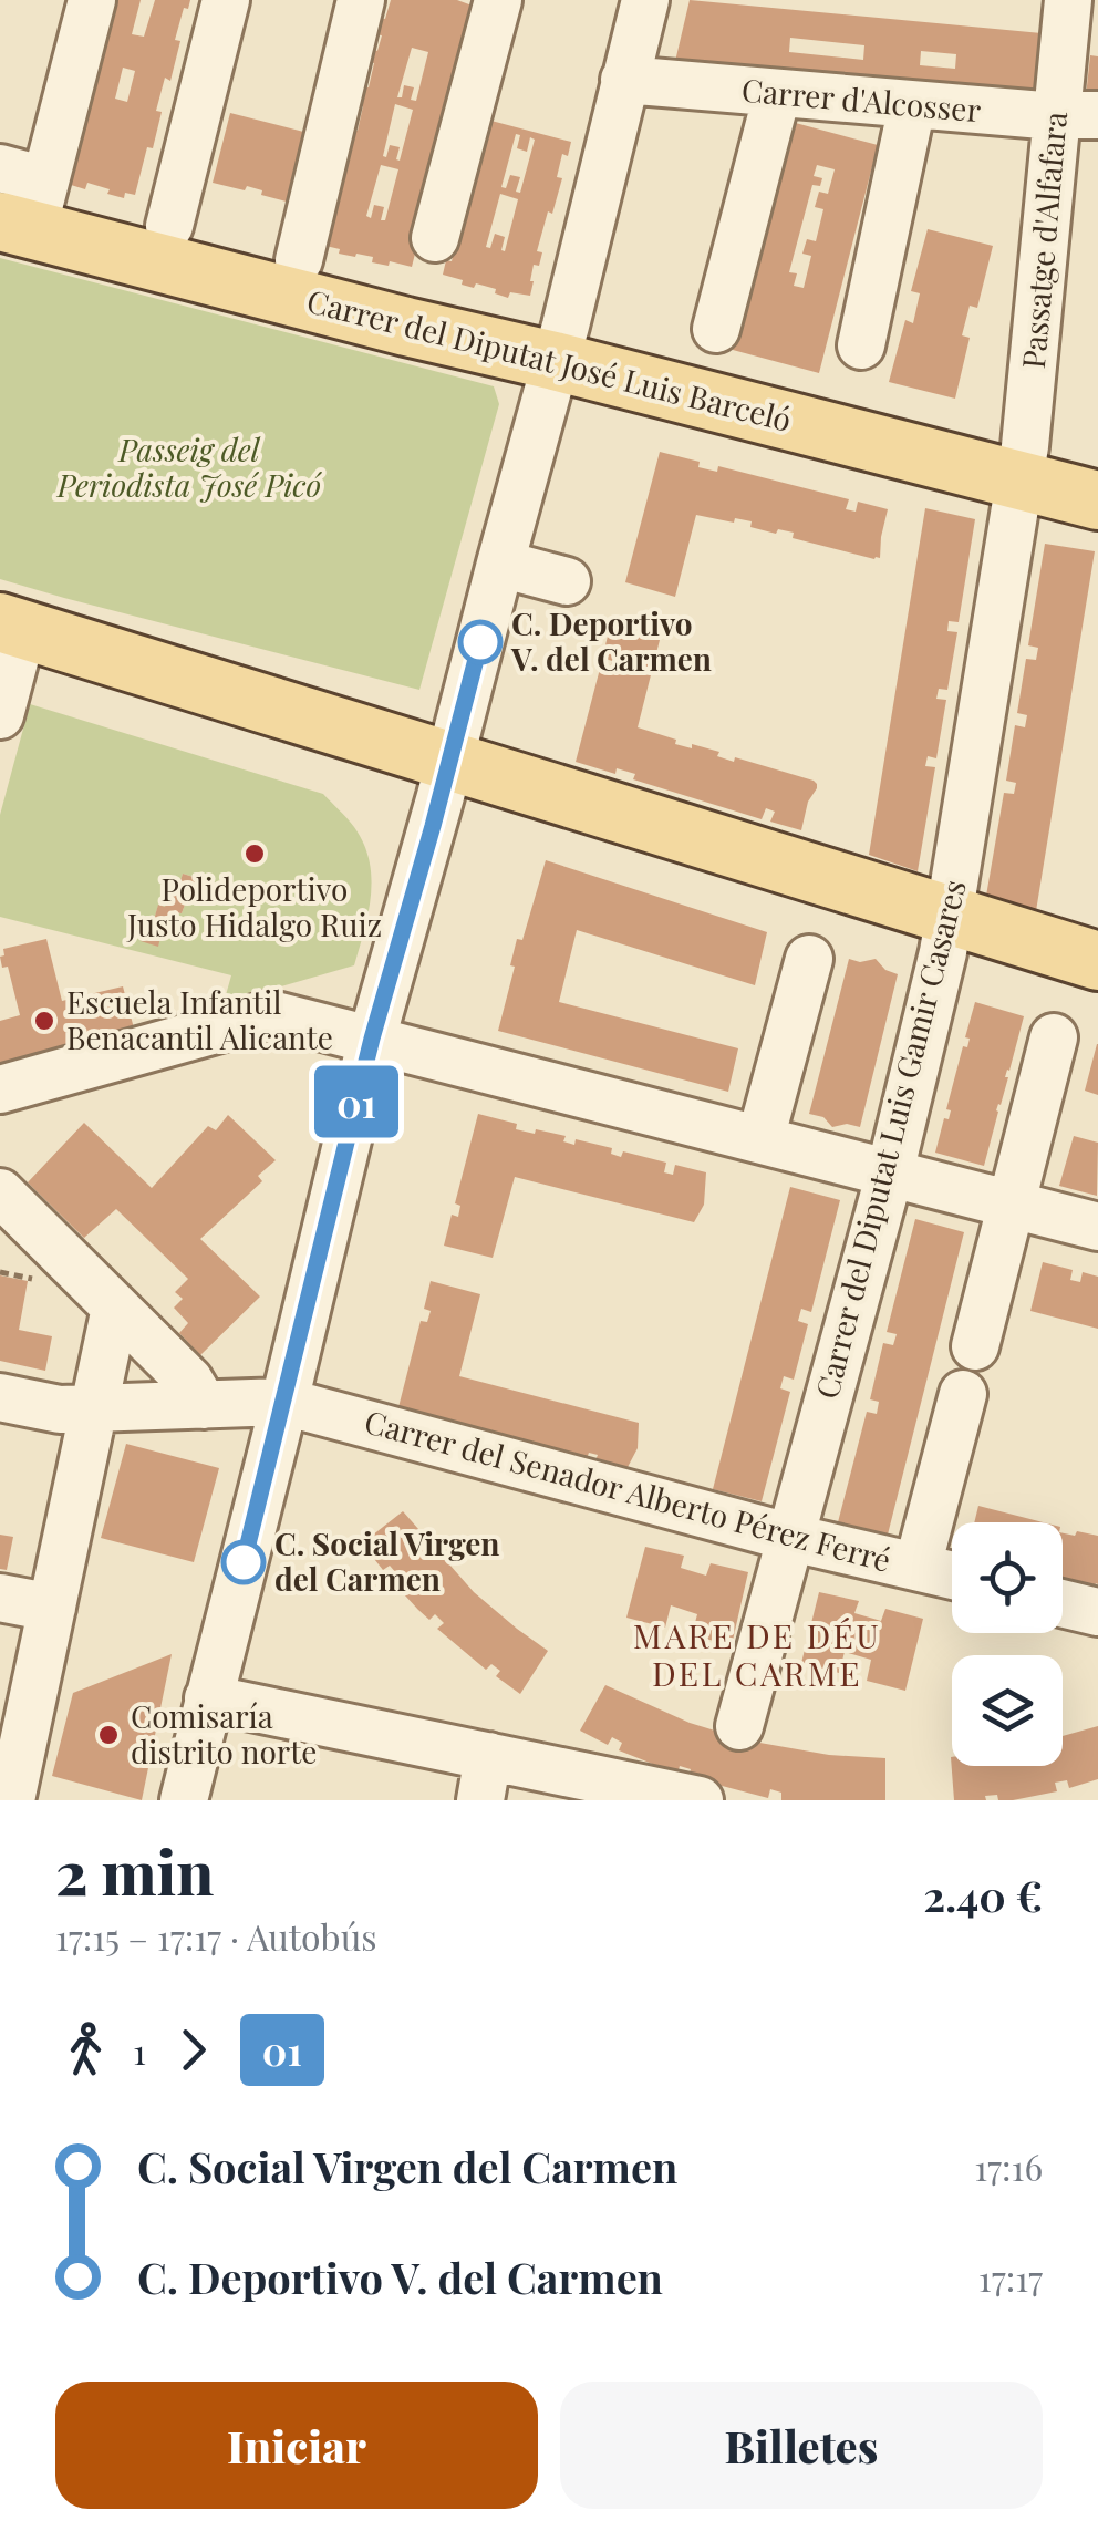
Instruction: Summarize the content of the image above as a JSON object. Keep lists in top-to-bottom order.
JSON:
{
  "streets": {
    "main road": ["Carrer del Diputat José Luis Barceló"],
    "street": [
      "Carrer d'Alcosser",
      "Passatge d'Alfafara",
      "Carrer del Diputat Luis Gamir Casares",
      "Carrer del Senador Alberto Pérez Ferré"
    ]
  },
  "crossings": [
    ["Carrer d'Alcosser", "Passatge d'Alfafara"],
    ["Passatge d'Alfafara", "Carrer del Diputat José Luis Barceló"],
    ["Passatge d'Alfafara", "Carrer del Diputat Luis Gamir Casares"],
    ["Carrer del Diputat José Luis Barceló", "Carrer del Diputat Luis Gamir Casares"],
    ["Carrer del Diputat Luis Gamir Casares", "Carrer del Senador Alberto Pérez Ferré"]
  ],
  "districts": ["MARE DE DÉU DEL CARME"],
  "parks": ["Passeig del Periodista José Picó"],
  "places": [
    "C. Deportivo V. del Carmen",
    "Polideportivo Justo Hidalgo Ruiz",
    "Escuela Infantil Benacantil Alicante",
    "C. Social Virgen del Carmen",
    "Comisaría distrito norte"
  ],
  "lines": ["bus line 01"],
  "page": {
    "on_map": "01",
    "heading": ["2 min", "17:15 – 17:17 · Autobús", "2.40 €"],
    "legs": ["1", "01"],
    "list": [
      {
        "name": "C. Social Virgen del Carmen",
        "value": "17:16"
      },
      {
        "name": "C. Deportivo V. del Carmen",
        "value": "17:17"
      }
    ],
    "buttons": ["Iniciar", "Billetes"]
  }
}
